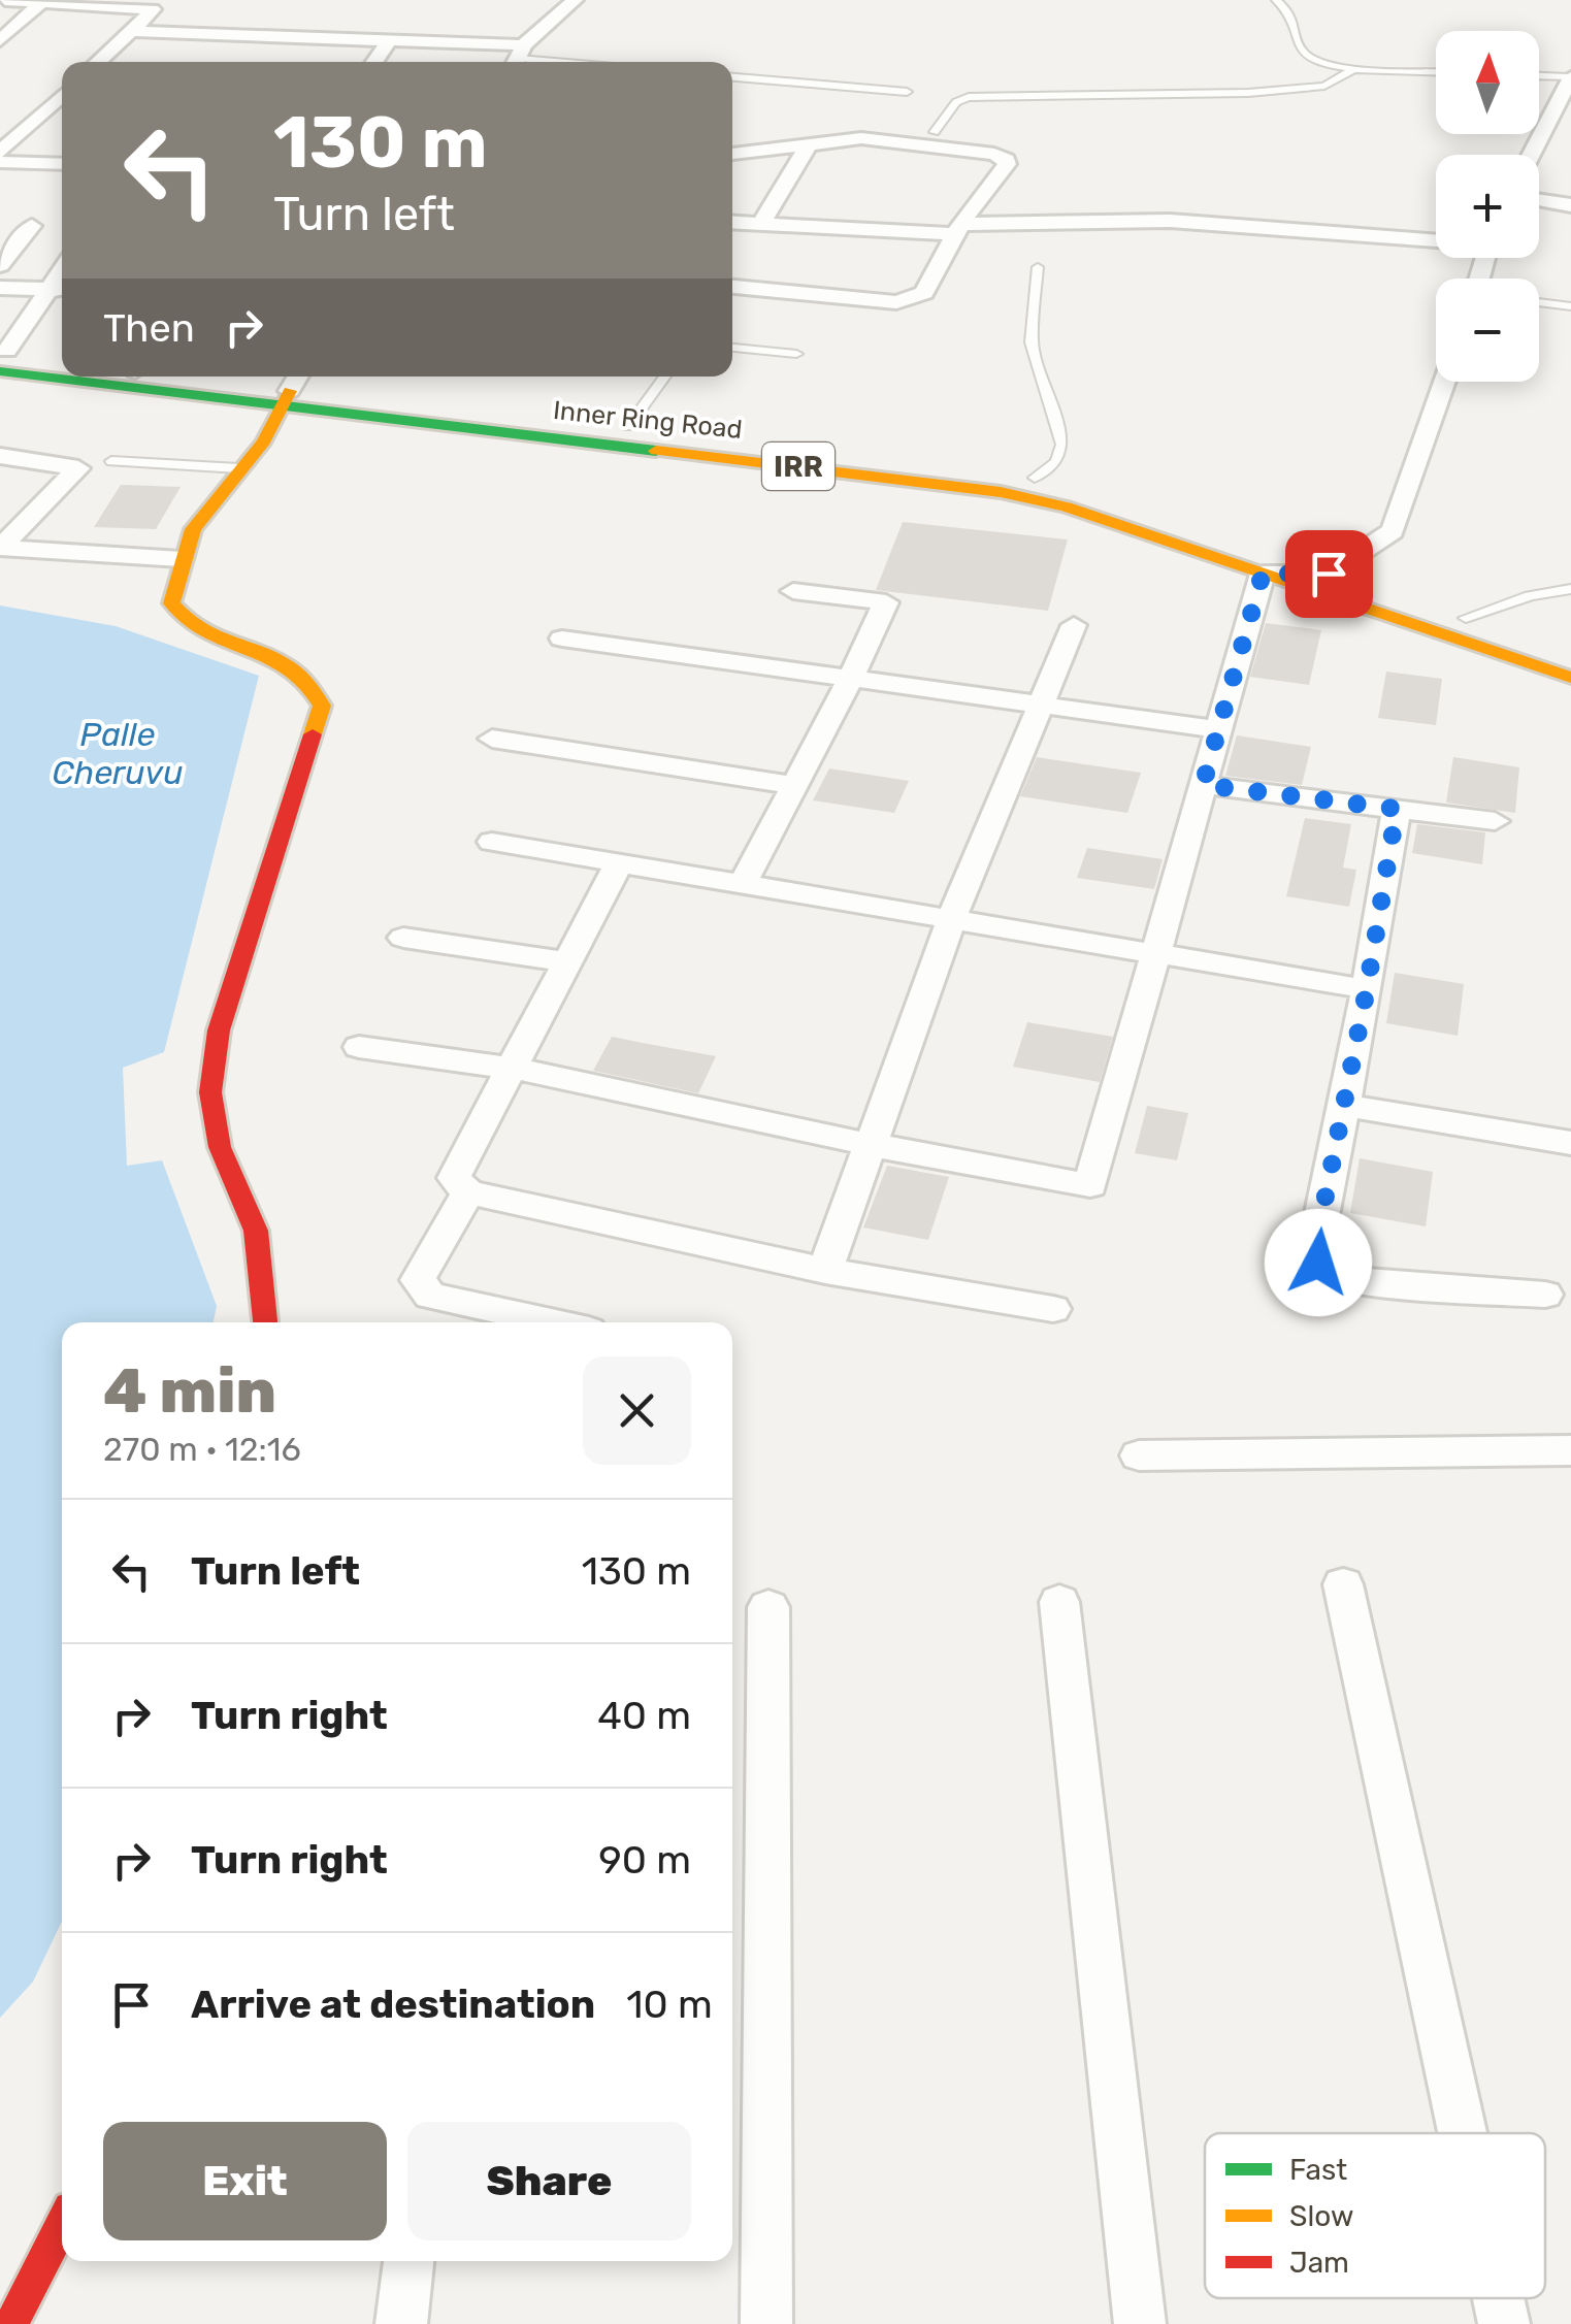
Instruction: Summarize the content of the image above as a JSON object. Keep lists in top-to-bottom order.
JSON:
{
  "streets": {
    "main road": ["Inner Ring Road", "IRR"]
  },
  "water": ["Palle Cheruvu"],
  "legend": ["Fast", "Slow", "Jam"],
  "north": "top",
  "page": {
    "map_buttons": ["+", "−"],
    "turn": ["130 m", "Turn left"],
    "then": "Then",
    "heading": ["4 min", "270 m · 12:16"],
    "list": [
      {
        "name": "Turn left",
        "value": "130 m"
      },
      {
        "name": "Turn right",
        "value": "40 m"
      },
      {
        "name": "Turn right",
        "value": "90 m"
      },
      {
        "name": "Arrive at destination",
        "value": "10 m"
      }
    ],
    "buttons": ["Exit", "Share"]
  }
}
